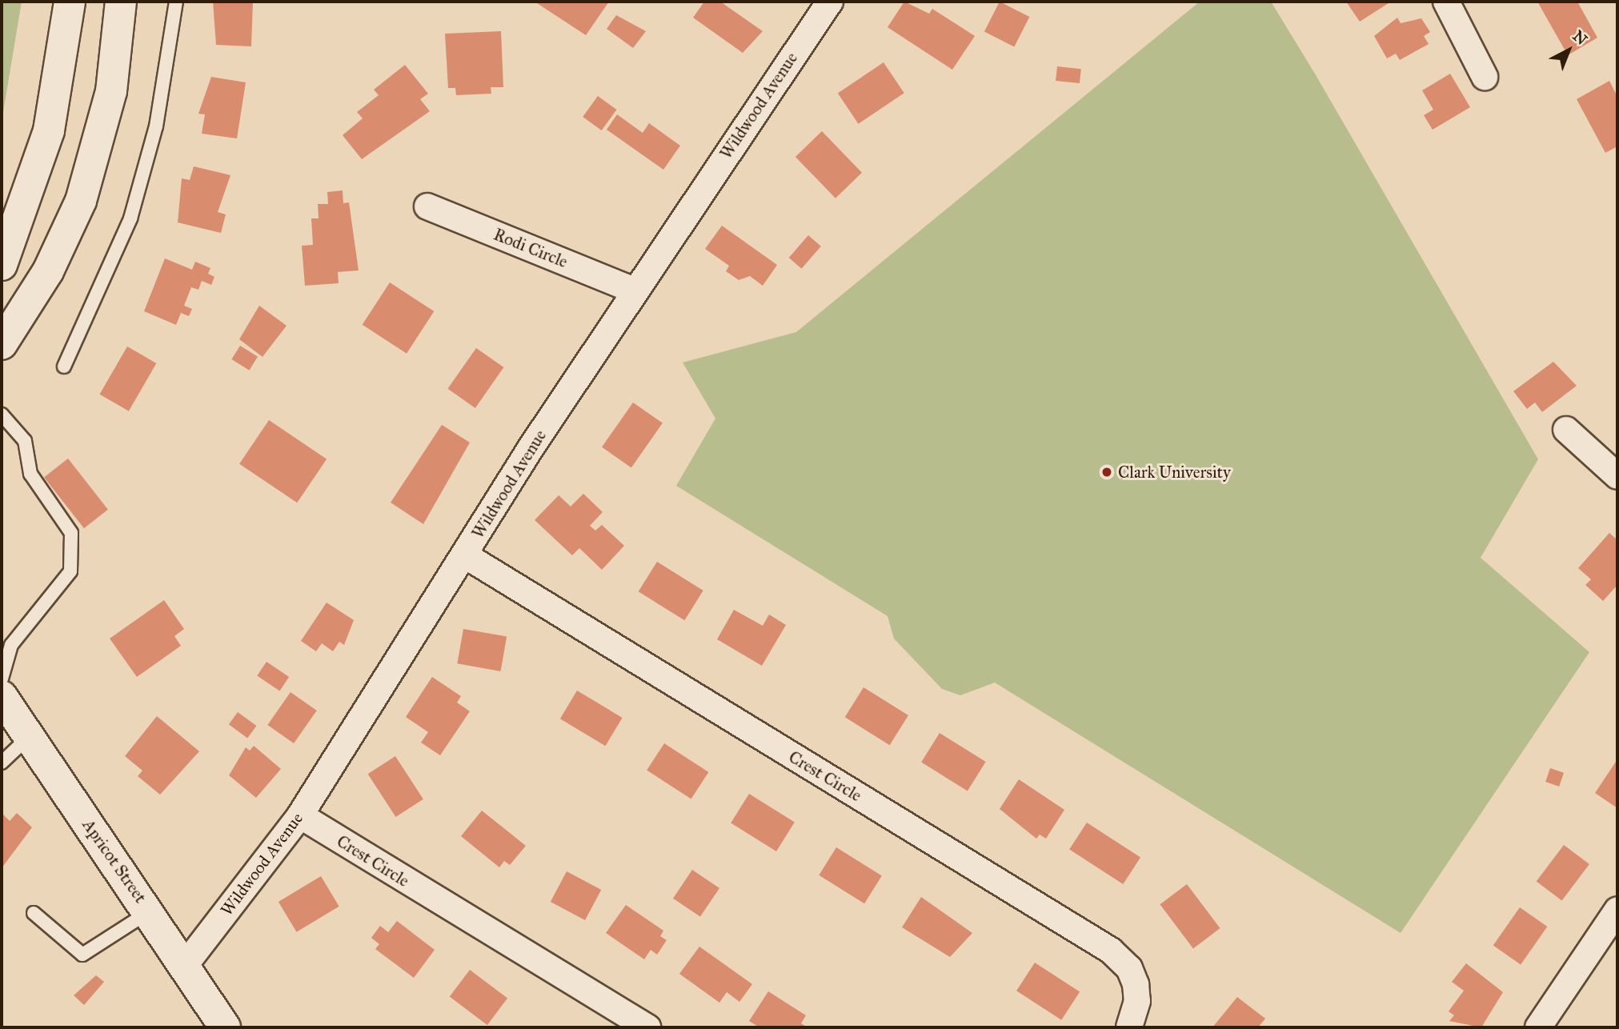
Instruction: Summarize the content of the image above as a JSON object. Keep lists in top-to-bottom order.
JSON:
{
  "streets": {
    "main road": ["Apricot Street"],
    "street": ["Wildwood Avenue", "Rodi Circle", "Crest Circle"]
  },
  "crossings": [
    ["Wildwood Avenue", "Rodi Circle"],
    ["Wildwood Avenue", "Crest Circle"],
    ["Wildwood Avenue", "Apricot Street"]
  ],
  "places": ["Clark University"],
  "north": "top right"
}
